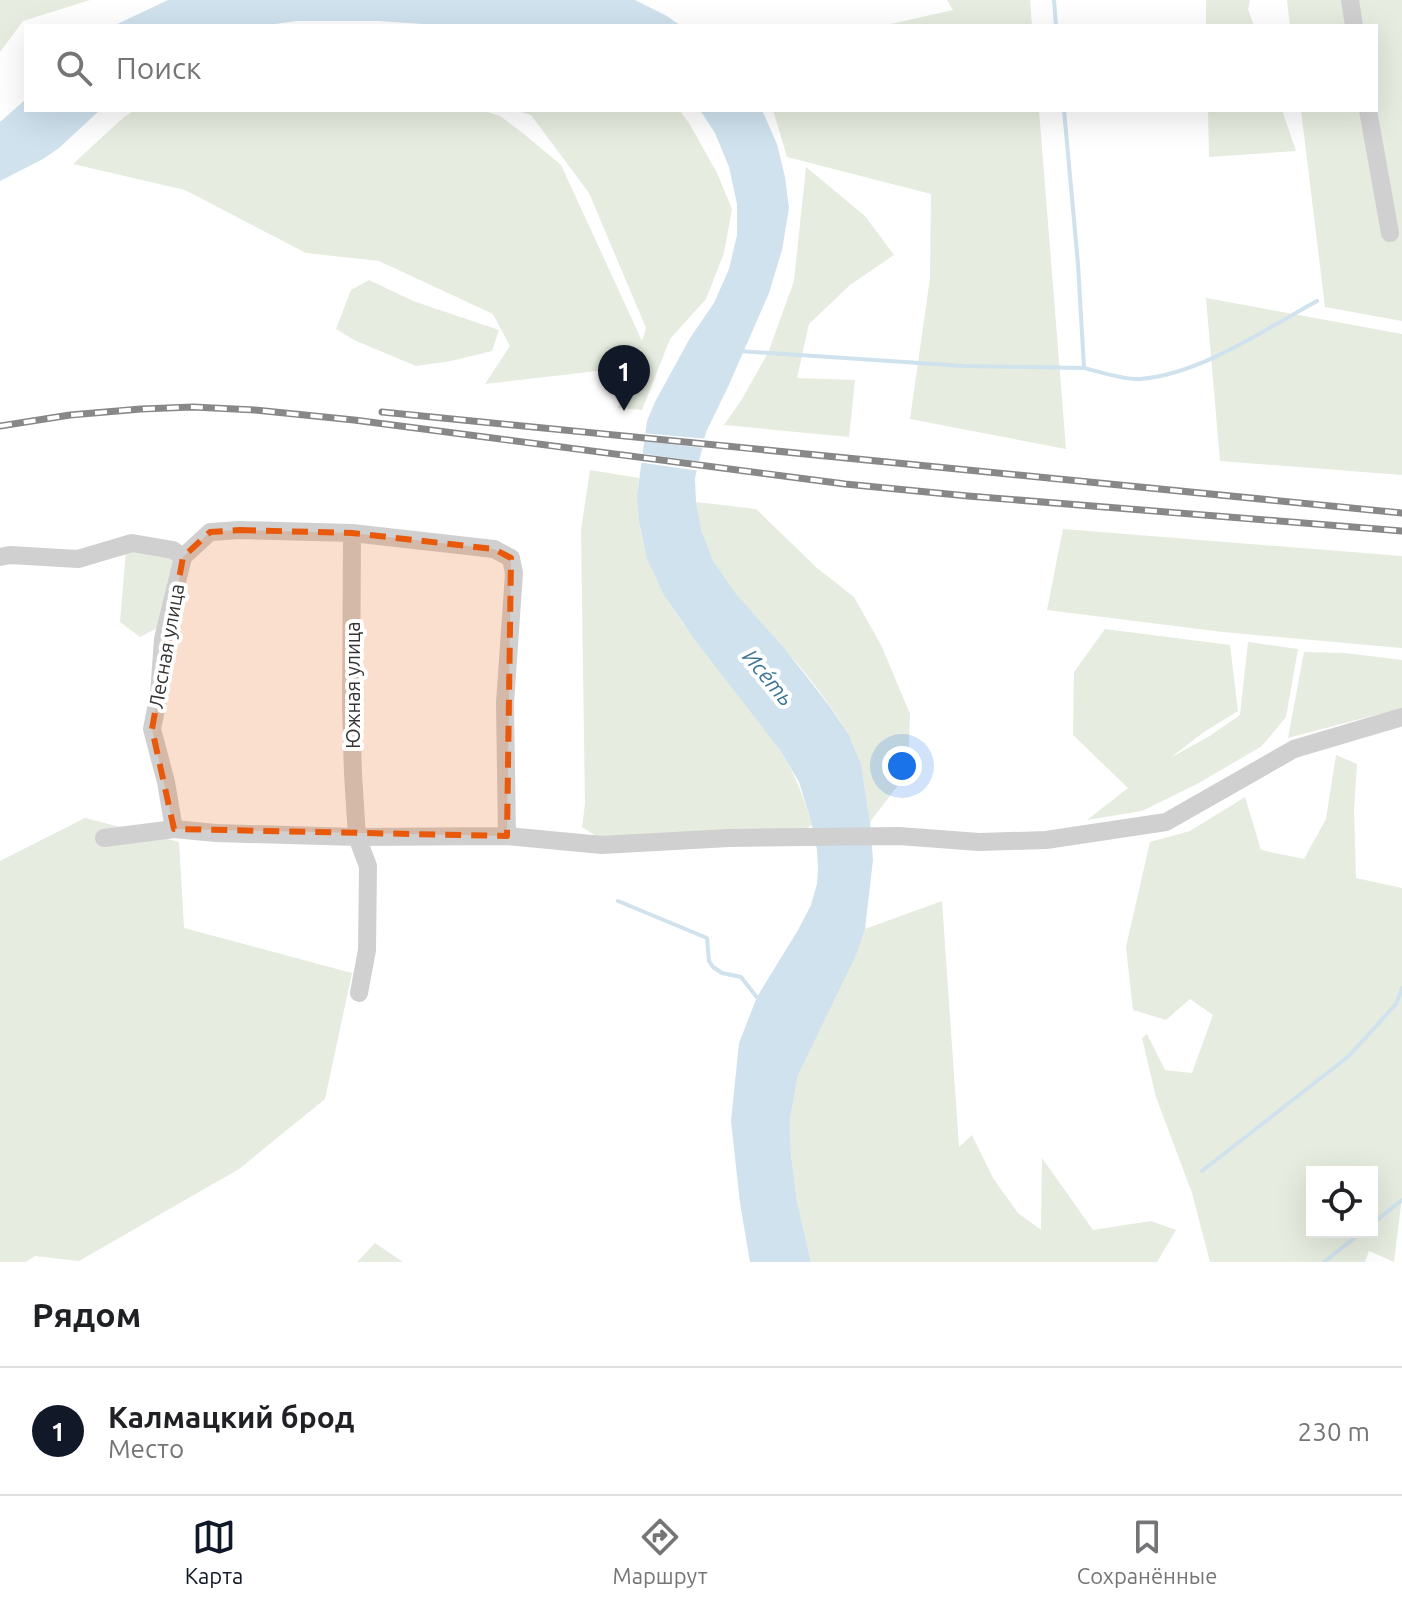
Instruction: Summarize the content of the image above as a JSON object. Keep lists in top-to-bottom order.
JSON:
{
  "streets": {
    "street": ["Лесная улица", "Южная улица"]
  },
  "water": ["Исе́ть"],
  "page": {
    "search": "Поиск",
    "pins": "1",
    "heading": "Рядом",
    "list": [
      {
        "mark": "1",
        "name": "Калмацкий брод",
        "note": "Место",
        "value": "230 m"
      }
    ],
    "nav": ["Карта", "Маршрут", "Сохранённые"]
  }
}
